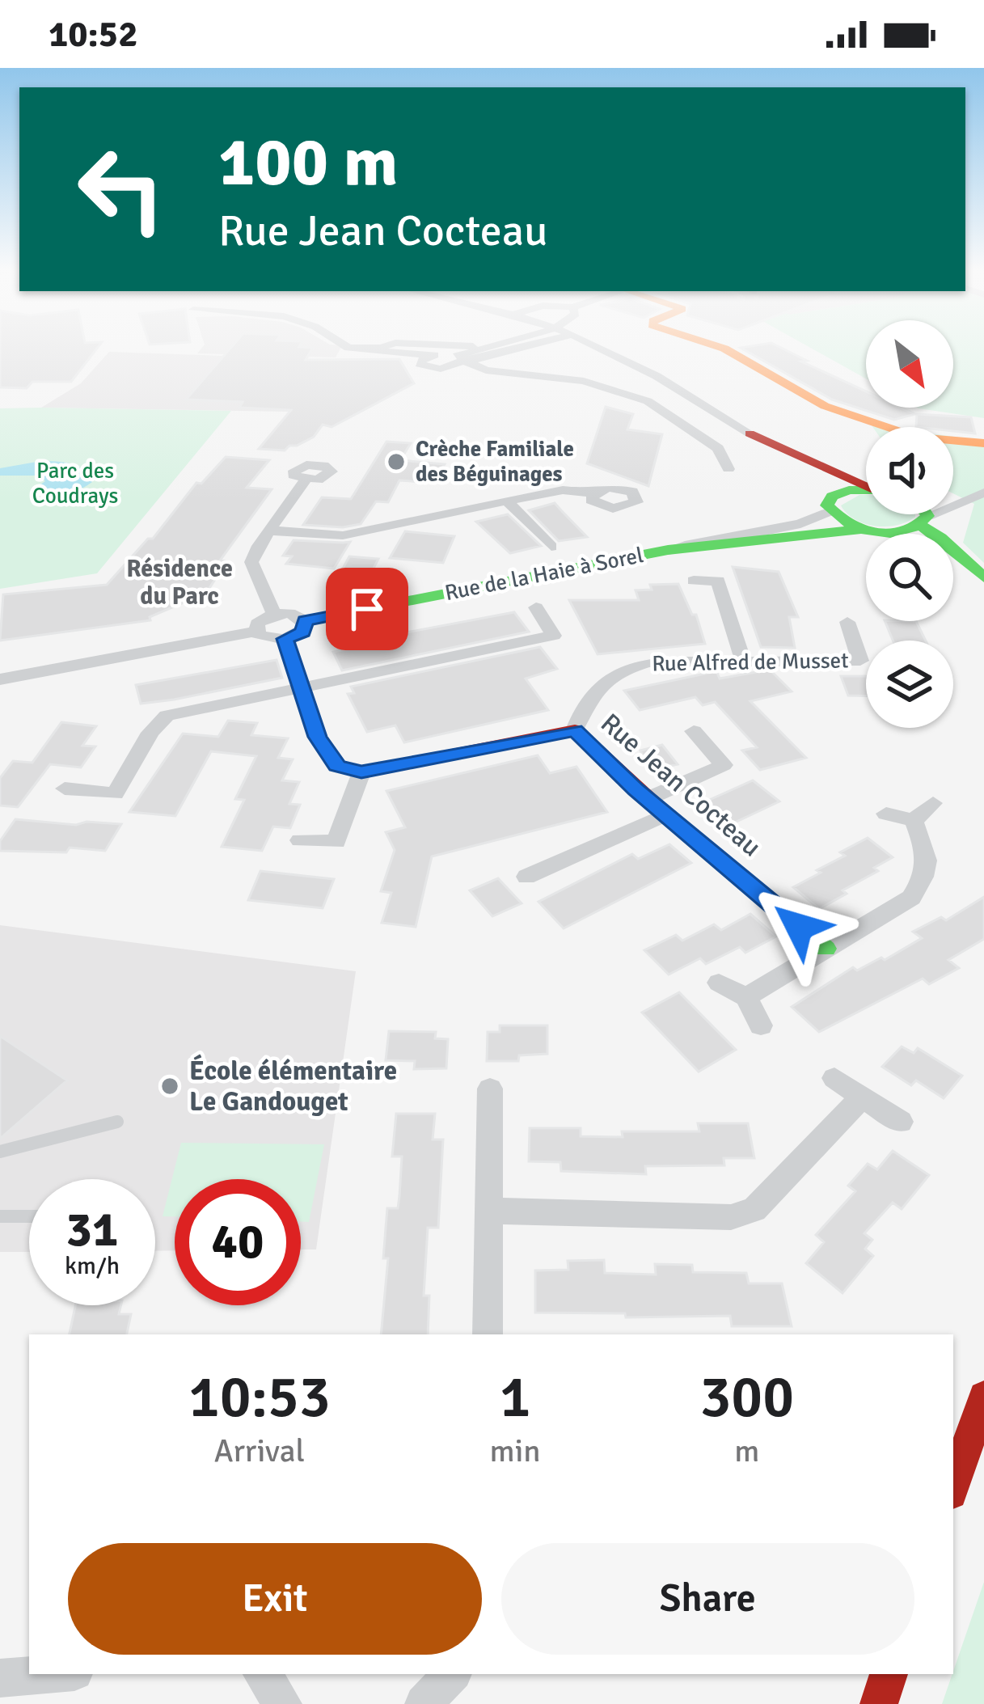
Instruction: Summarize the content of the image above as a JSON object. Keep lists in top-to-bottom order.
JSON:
{
  "streets": {
    "street": ["Rue de la Haie à Sorel", "Rue Alfred de Musset", "Rue Jean Cocteau"]
  },
  "crossings": [
    ["Rue Alfred de Musset", "Rue Jean Cocteau"]
  ],
  "districts": ["Résidence du Parc"],
  "parks": ["Parc des Coudrays"],
  "places": ["Crèche Familiale des Béguinages", "École élémentaire Le Gandouget"],
  "north": "bottom right",
  "page": {
    "status": "10:52",
    "turn": ["100 m", "Rue Jean Cocteau"],
    "speed": "31 km/h",
    "limit": "40",
    "eta": [
      "10:53",
      "Arrival",
      "1",
      "min",
      "300",
      "m"
    ],
    "buttons": ["Exit", "Share"]
  }
}
